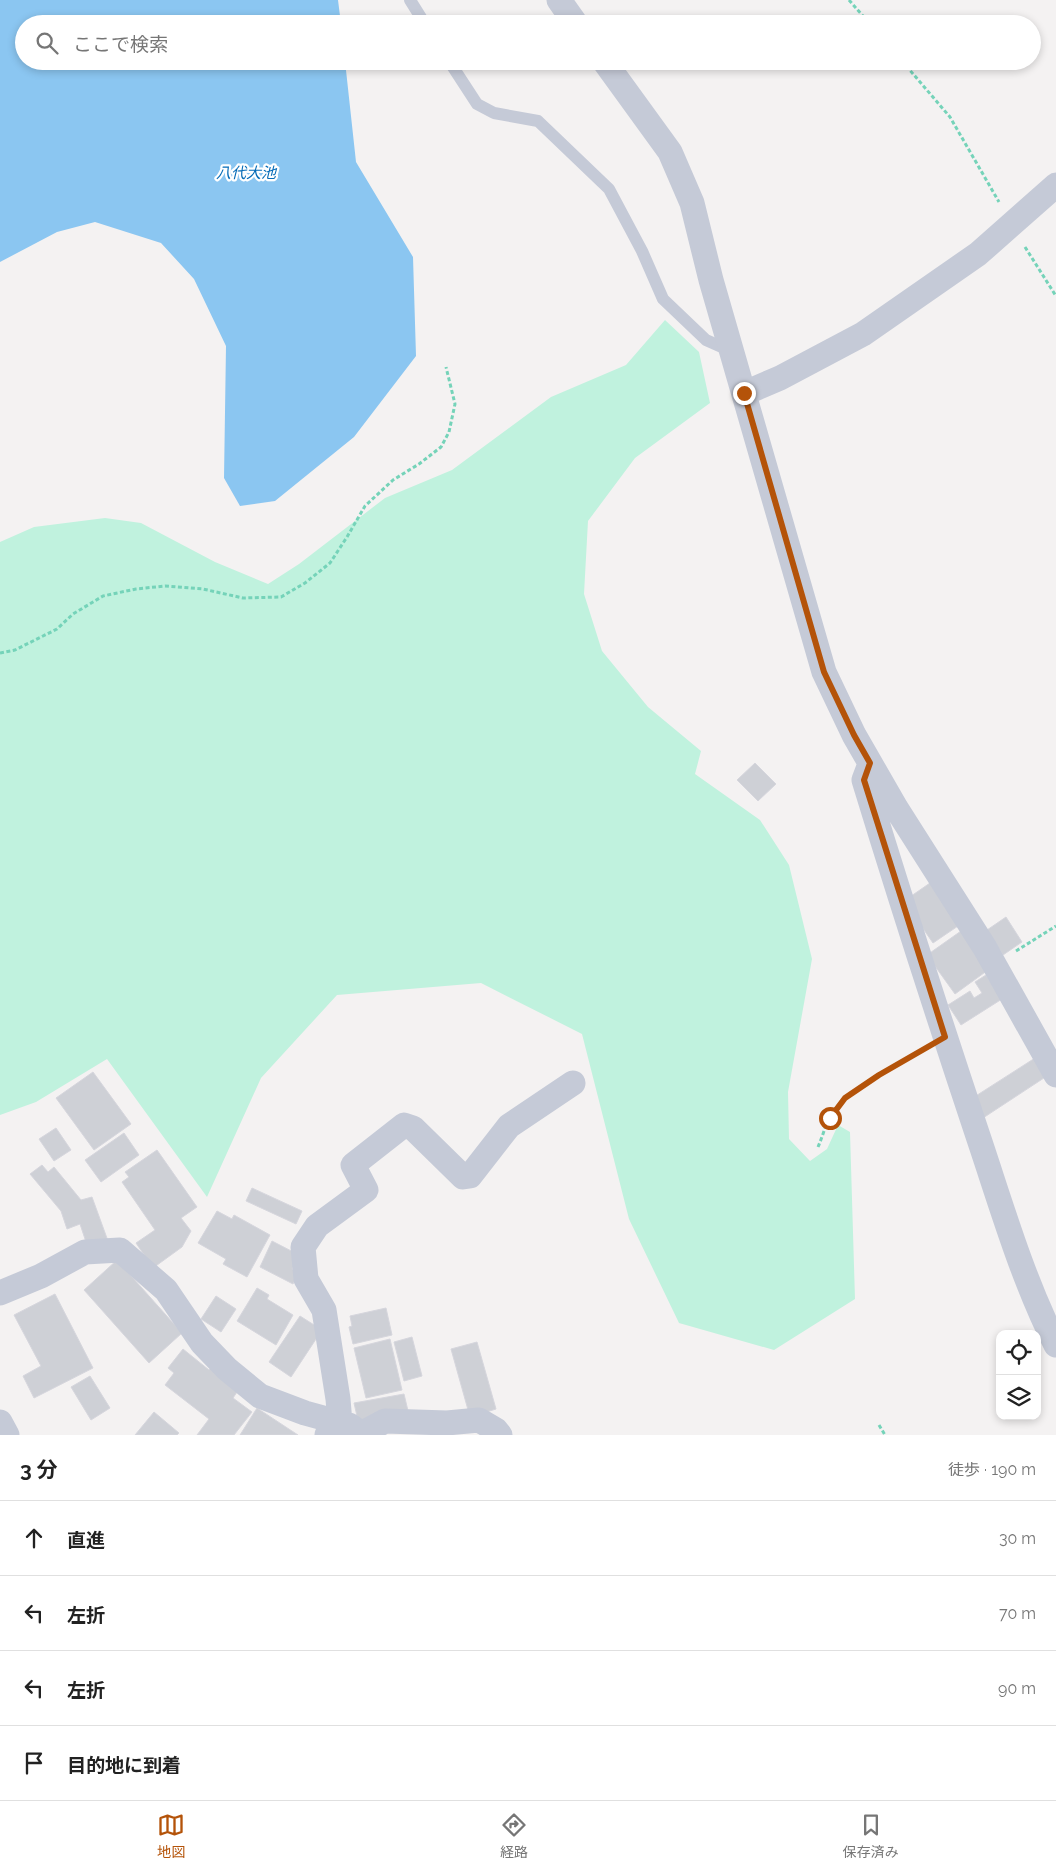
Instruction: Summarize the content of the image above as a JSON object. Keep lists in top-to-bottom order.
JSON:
{
  "water": ["八代大池"],
  "page": {
    "search": "ここで検索",
    "heading": ["3 分", "徒歩 · 190 m"],
    "list": [
      ["直進", "30 m"],
      ["左折", "70 m"],
      ["左折", "90 m"],
      "目的地に到着"
    ],
    "nav": ["地図", "経路", "保存済み"]
  }
}
